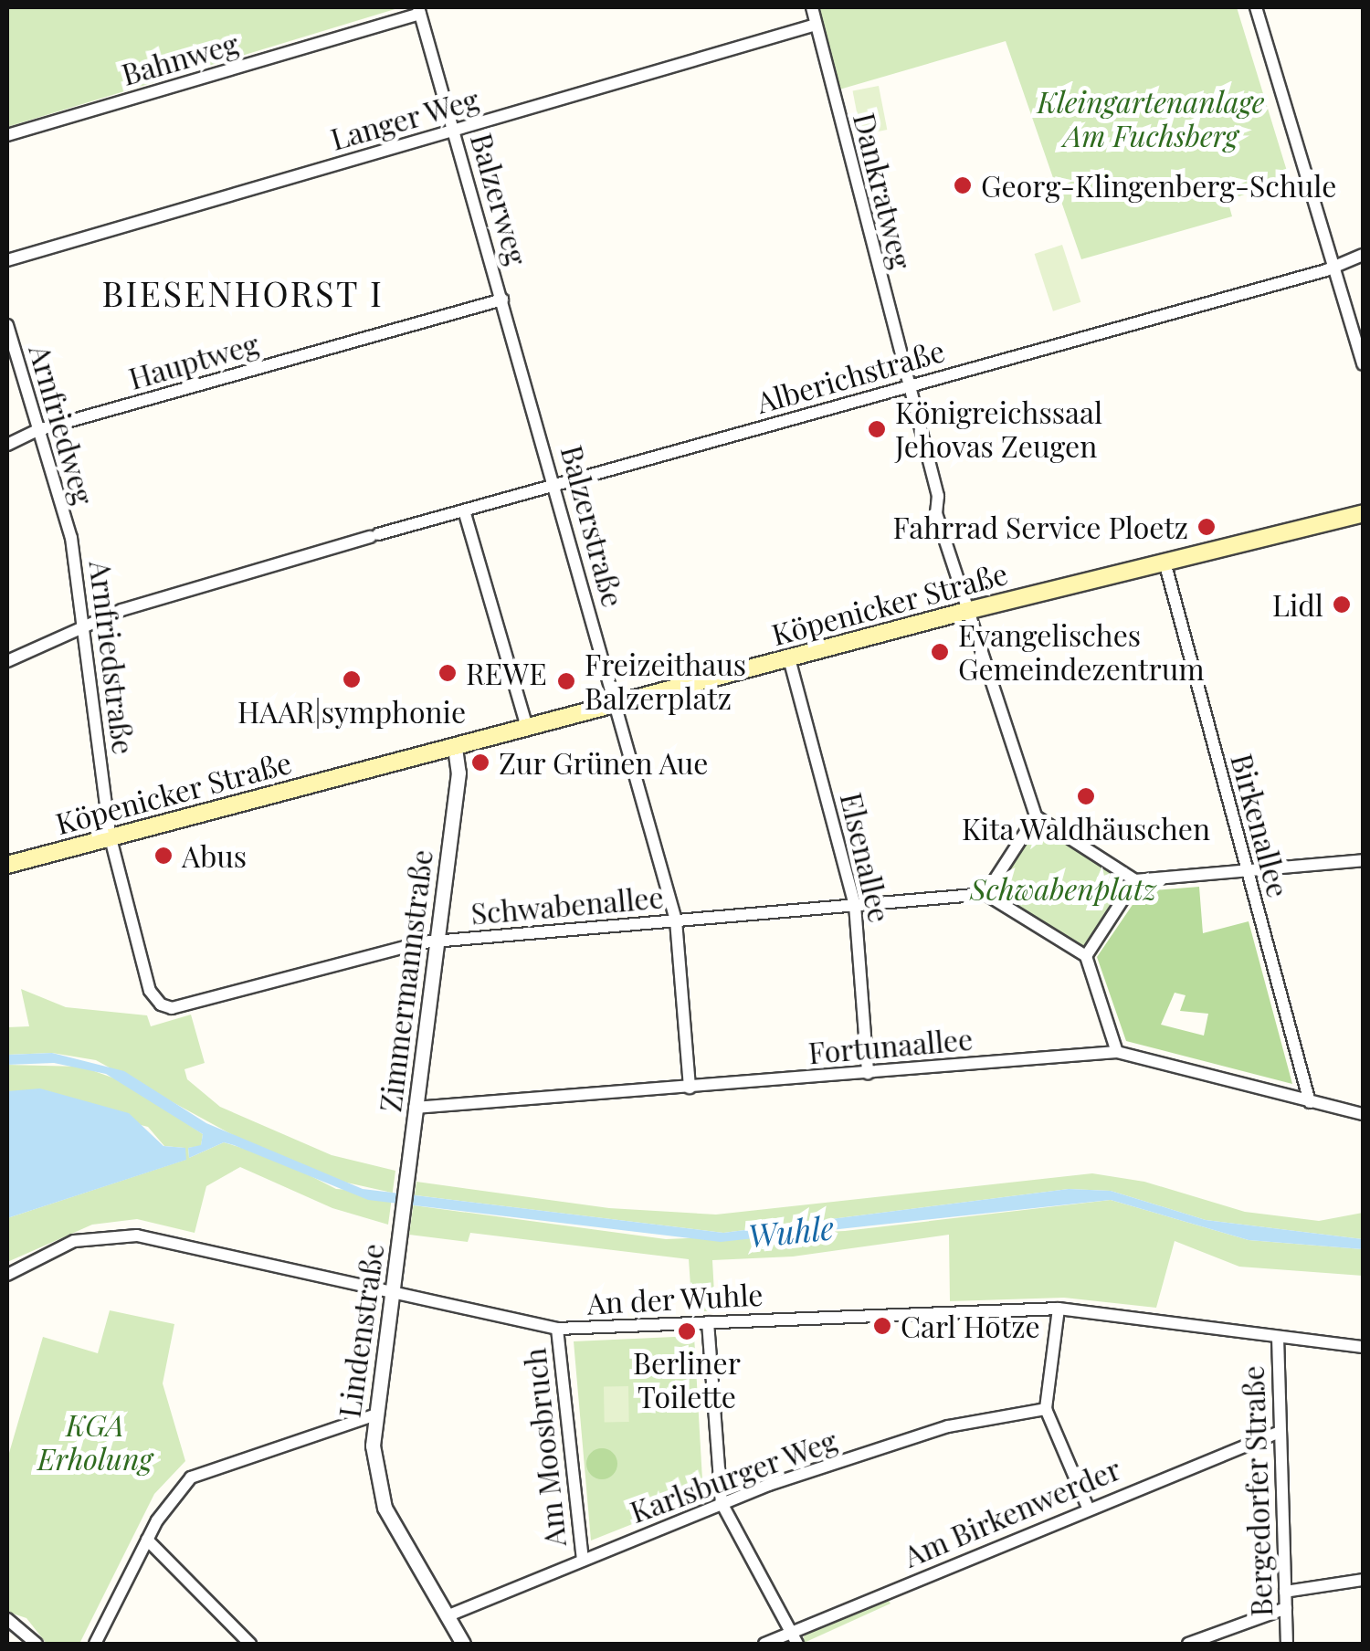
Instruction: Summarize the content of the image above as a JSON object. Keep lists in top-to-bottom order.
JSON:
{
  "streets": {
    "main road": ["Köpenicker Straße"],
    "street": [
      "Bahnweg",
      "Langer Weg",
      "Dankratweg",
      "Balzerweg",
      "Hauptweg",
      "Alberichstraße",
      "Arnfriedweg",
      "Balzerstraße",
      "Arnfriedstraße",
      "Birkenallee",
      "Elsenallee",
      "Schwabenallee",
      "Zimmermannstraße",
      "Fortunaallee",
      "An der Wuhle",
      "Lindenstraße",
      "Am Moosbruch",
      "Karlsburger Weg",
      "Bergedorfer Straße",
      "Am Birkenwerder"
    ]
  },
  "crossings": [
    ["Bahnweg", "Balzerweg"],
    ["Langer Weg", "Dankratweg"],
    ["Langer Weg", "Balzerweg"],
    ["Dankratweg", "Alberichstraße"],
    ["Dankratweg", "Köpenicker Straße"],
    ["Balzerweg", "Hauptweg"],
    ["Balzerweg", "Balzerstraße"],
    ["Hauptweg", "Arnfriedweg"],
    ["Alberichstraße", "Balzerstraße"],
    ["Alberichstraße", "Arnfriedstraße"],
    ["Arnfriedweg", "Arnfriedstraße"],
    ["Balzerstraße", "Köpenicker Straße"],
    ["Balzerstraße", "Schwabenallee"],
    ["Balzerstraße", "Fortunaallee"],
    ["Köpenicker Straße", "Arnfriedstraße"],
    ["Köpenicker Straße", "Birkenallee"],
    ["Köpenicker Straße", "Elsenallee"],
    ["Köpenicker Straße", "Zimmermannstraße"],
    ["Arnfriedstraße", "Schwabenallee"],
    ["Birkenallee", "Fortunaallee"],
    ["Elsenallee", "Schwabenallee"],
    ["Elsenallee", "Fortunaallee"],
    ["Schwabenallee", "Zimmermannstraße"],
    ["Zimmermannstraße", "Fortunaallee"],
    ["Zimmermannstraße", "Lindenstraße"],
    ["An der Wuhle", "Lindenstraße"],
    ["An der Wuhle", "Am Moosbruch"],
    ["An der Wuhle", "Bergedorfer Straße"],
    ["Lindenstraße", "Karlsburger Weg"],
    ["Am Moosbruch", "Karlsburger Weg"],
    ["Bergedorfer Straße", "Am Birkenwerder"]
  ],
  "districts": ["BIESENHORST I"],
  "water": ["Wuhle"],
  "parks": ["Kleingartenanlage Am Fuchsberg", "Schwabenplatz", "KGA Erholung"],
  "places": [
    "Georg-Klingenberg-Schule",
    "Königreichssaal Jehovas Zeugen",
    "Fahrrad Service Ploetz",
    "Lidl",
    "Evangelisches Gemeindezentrum",
    "REWE",
    "HAAR|symphonie",
    "Freizeithaus Balzerplatz",
    "Zur Grünen Aue",
    "Kita Waldhäuschen",
    "Abus",
    "Carl Hotze",
    "Berliner Toilette"
  ]
}
